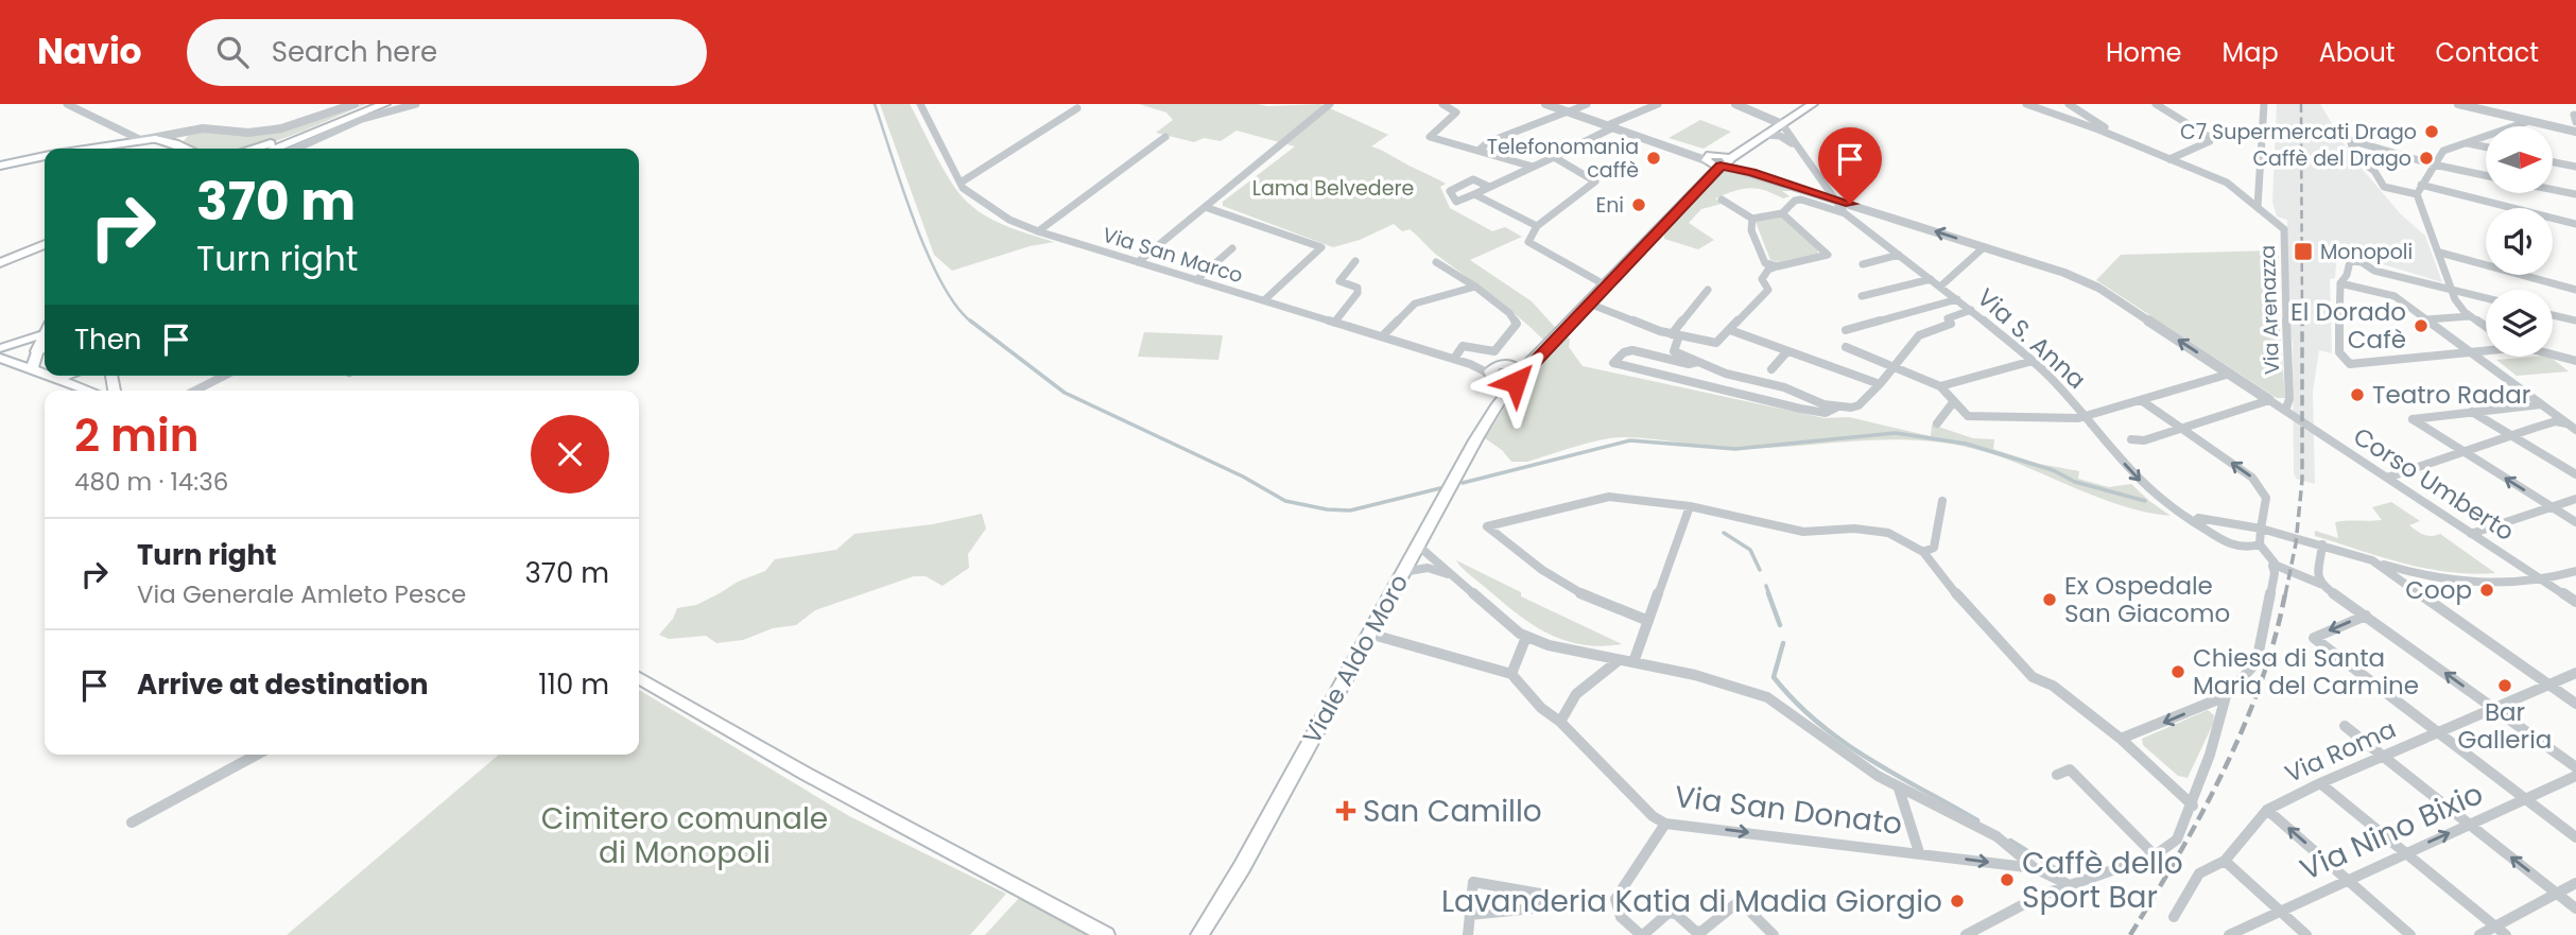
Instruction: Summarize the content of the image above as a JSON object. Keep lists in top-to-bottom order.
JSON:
{
  "streets": {
    "main road": ["Viale Aldo Moro"],
    "street": [
      "Via San Marco",
      "Via Arenazza",
      "Via S. Anna",
      "Corso Umberto",
      "Via Roma",
      "Via San Donato",
      "Via Nino Bixio"
    ]
  },
  "crossings": [
    ["Via San Marco", "Viale Aldo Moro"],
    ["Via Arenazza", "Corso Umberto"],
    ["Via S. Anna", "Viale Aldo Moro"],
    ["Via S. Anna", "Via Roma"],
    ["Viale Aldo Moro", "Via San Donato"]
  ],
  "parks": ["Lama Belvedere", "Cimitero comunale di Monopoli"],
  "places": {
    "other": [
      "C7 Supermercati Drago",
      "Telefonomania caffè",
      "Caffè del Drago",
      "Eni",
      "El Dorado Cafè",
      "Teatro Radar",
      "Coop",
      "Ex Ospedale San Giacomo",
      "Chiesa di Santa Maria del Carmine",
      "Bar Galleria",
      "Caffè dello Sport Bar",
      "Lavanderia Katia di Madia Giorgio"
    ],
    "transit": ["Monopoli"],
    "health": ["San Camillo"]
  },
  "north": "right",
  "page": {
    "header": "Navio",
    "search": "Search here",
    "nav": [
      "Home",
      "Map",
      "About",
      "Contact"
    ],
    "turn": ["370 m", "Turn right"],
    "then": "Then",
    "heading": ["2 min", "480 m · 14:36"],
    "list": [
      {
        "name": "Turn right",
        "note": "Via Generale Amleto Pesce",
        "value": "370 m"
      },
      {
        "name": "Arrive at destination",
        "value": "110 m"
      }
    ]
  }
}
